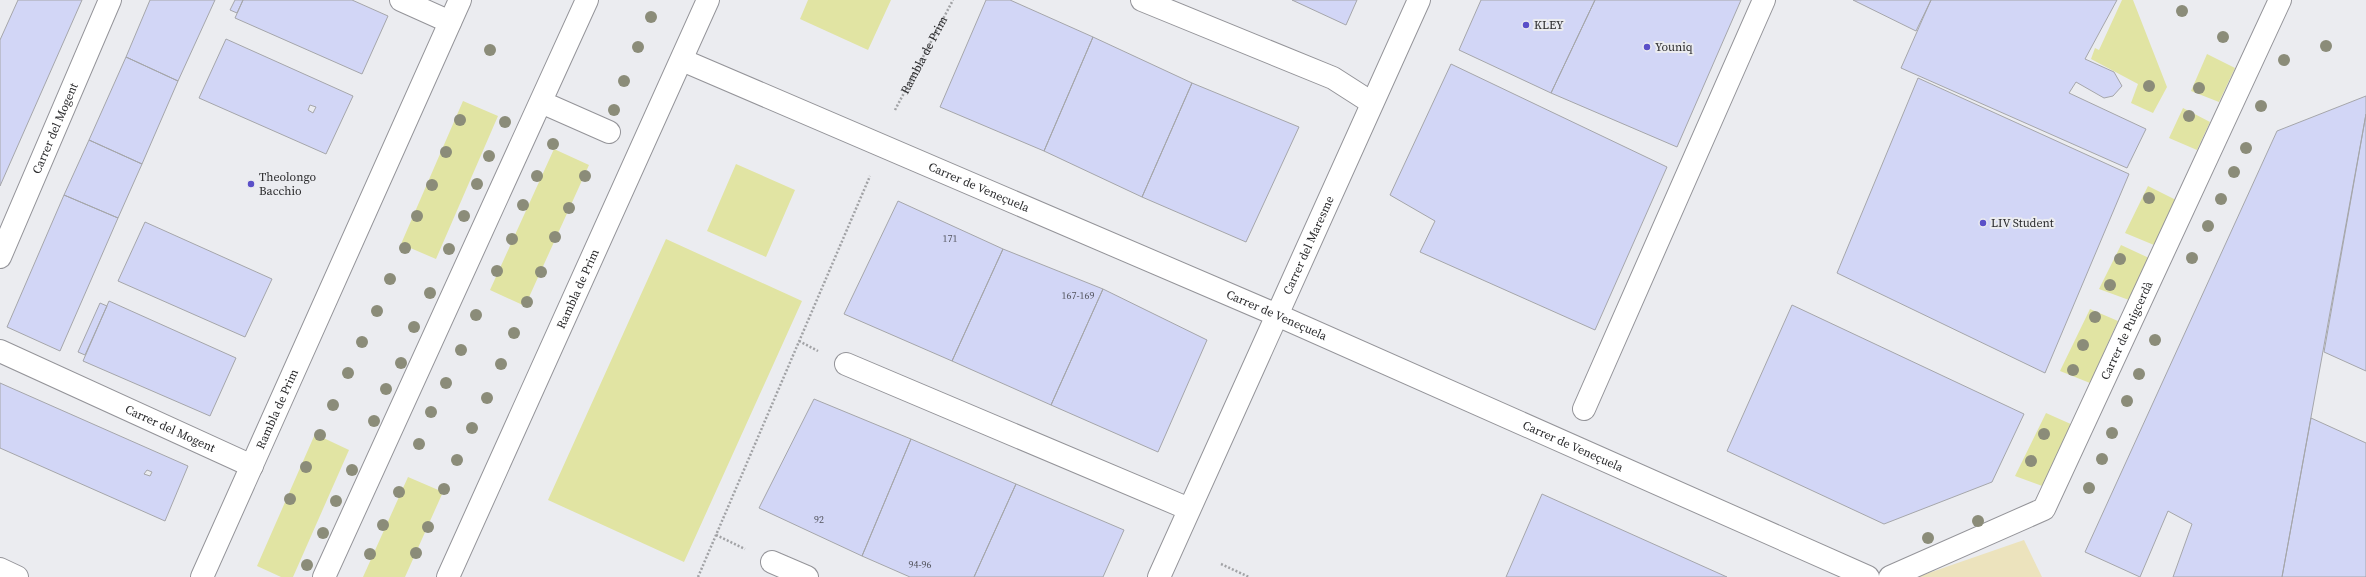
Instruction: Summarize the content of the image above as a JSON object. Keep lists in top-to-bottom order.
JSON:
{
  "streets": {
    "street": [
      "Rambla de Prim",
      "Carrer del Mogent",
      "Carrer de Veneçuela",
      "Carrer del Maresme",
      "Carrer de Puigcerdà"
    ]
  },
  "crossings": [
    ["Rambla de Prim", "Carrer del Mogent"],
    ["Rambla de Prim", "Carrer de Veneçuela"],
    ["Carrer de Veneçuela", "Carrer del Maresme"]
  ],
  "places": [
    "KLEY",
    "Youniq",
    "Theolongo Bacchio",
    "LIV Student"
  ],
  "house_numbers": [
    "171",
    "167-169",
    "92",
    "94-96"
  ]
}
